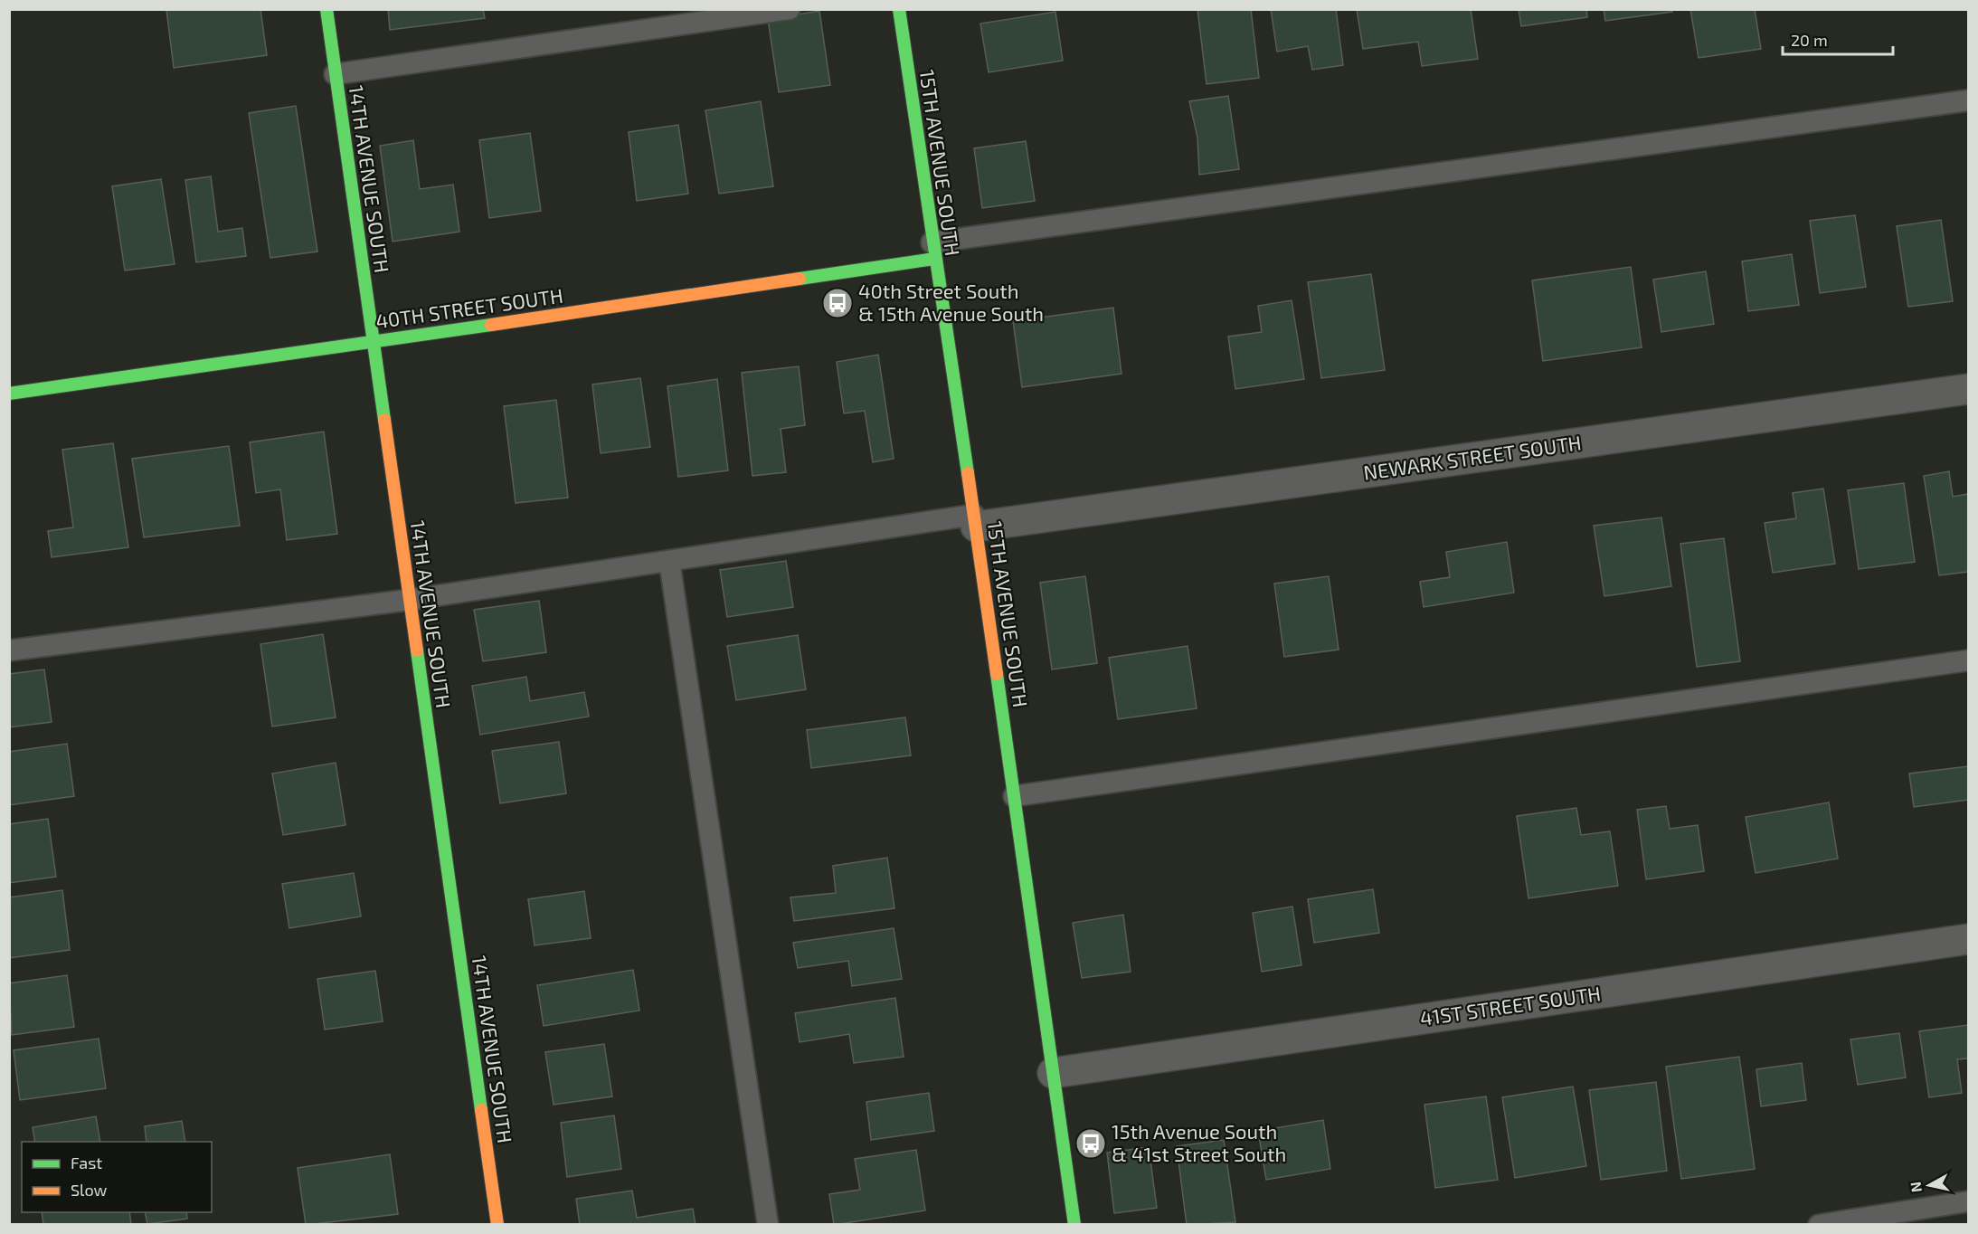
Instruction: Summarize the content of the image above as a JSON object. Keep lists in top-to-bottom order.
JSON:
{
  "streets": {
    "street": [
      "15TH AVENUE SOUTH",
      "14TH AVENUE SOUTH",
      "40TH STREET SOUTH",
      "NEWARK STREET SOUTH",
      "41ST STREET SOUTH"
    ]
  },
  "crossings": [
    ["15TH AVENUE SOUTH", "40TH STREET SOUTH"],
    ["15TH AVENUE SOUTH", "NEWARK STREET SOUTH"],
    ["15TH AVENUE SOUTH", "41ST STREET SOUTH"],
    ["14TH AVENUE SOUTH", "40TH STREET SOUTH"]
  ],
  "places": {
    "bus stop": ["40th Street South & 15th Avenue South", "15th Avenue South & 41st Street South"]
  },
  "legend": ["Fast", "Slow"],
  "scale_bar": "20 m",
  "north": "left"
}
